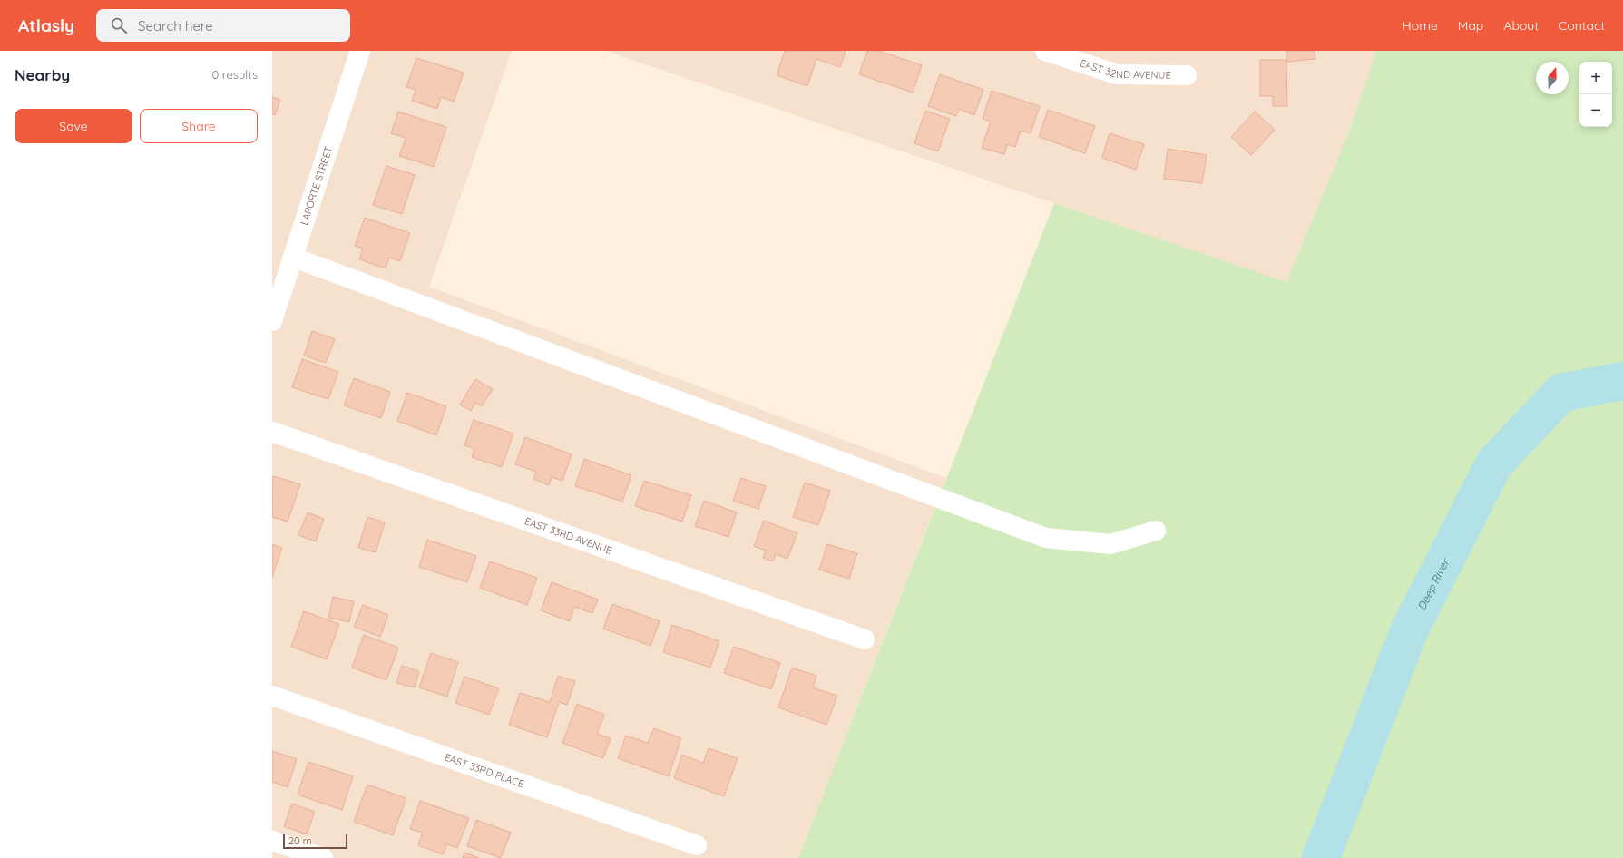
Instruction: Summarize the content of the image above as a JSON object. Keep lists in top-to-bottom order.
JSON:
{
  "streets": {
    "street": [
      "EAST 32ND AVENUE",
      "LAPORTE STREET",
      "EAST 33RD AVENUE",
      "EAST 33RD PLACE"
    ]
  },
  "water": ["Deep River"],
  "scale_bar": "20 m",
  "north": "top",
  "page": {
    "header": "Atlasly",
    "search": "Search here",
    "nav": [
      "Home",
      "Map",
      "About",
      "Contact"
    ],
    "heading": ["Nearby", "0 results"],
    "map_buttons": ["+", "−"],
    "buttons": ["Save", "Share"],
    "scale": "20 m"
  }
}
